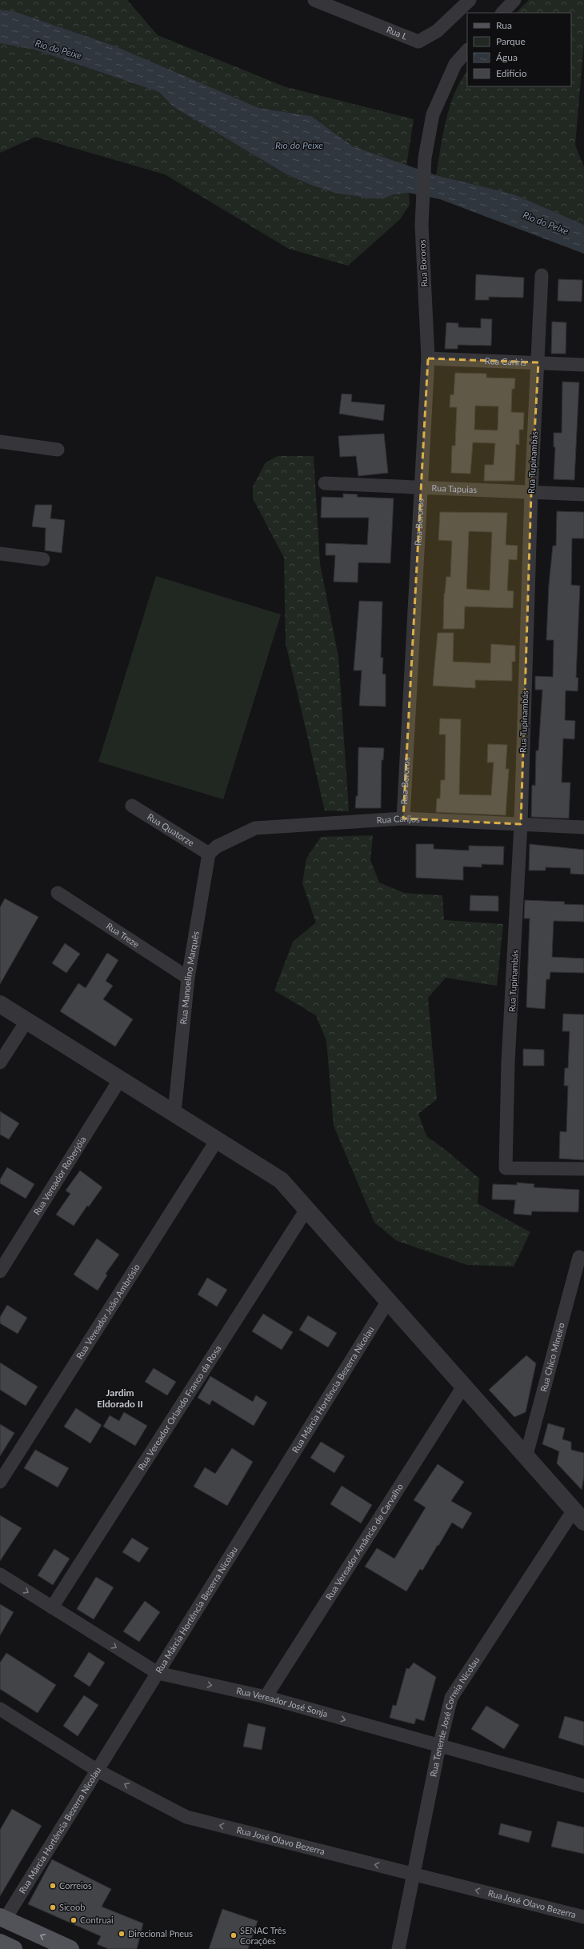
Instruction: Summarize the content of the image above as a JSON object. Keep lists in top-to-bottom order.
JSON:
{
  "streets": {
    "street": [
      "Rua L",
      "Rua Bororos",
      "Rua Cariris",
      "Rua Tupinambás",
      "Rua Tapuias",
      "Rua Carijos",
      "Rua Quatorze",
      "Rua Treze",
      "Rua Manoelino Marquês",
      "Rua Vereador Roberjóia",
      "Rua Vereador João Ambrósio",
      "Rua Chico Mineiro",
      "Rua Márcia Hortência Bezerra Nicolau",
      "Rua Vereador Orlando Franco da Rosa",
      "Rua Vereador Amâncio de Carvalho",
      "Rua Vereador José Sonja",
      "Rua Tenente José Correia Nicolau",
      "Rua José Olavo Bezerra"
    ]
  },
  "crossings": [
    ["Rua Bororos", "Rua Cariris"],
    ["Rua Bororos", "Rua Tapuias"],
    ["Rua Bororos", "Rua Carijos"],
    ["Rua Cariris", "Rua Tupinambás"],
    ["Rua Tupinambás", "Rua Tapuias"],
    ["Rua Tupinambás", "Rua Carijos"],
    ["Rua Carijos", "Rua Quatorze"],
    ["Rua Carijos", "Rua Manoelino Marquês"],
    ["Rua Quatorze", "Rua Manoelino Marquês"],
    ["Rua Treze", "Rua Manoelino Marquês"],
    ["Rua Márcia Hortência Bezerra Nicolau", "Rua Vereador José Sonja"],
    ["Rua Márcia Hortência Bezerra Nicolau", "Rua José Olavo Bezerra"],
    ["Rua Vereador Orlando Franco da Rosa", "Rua Vereador José Sonja"],
    ["Rua Vereador Amâncio de Carvalho", "Rua Vereador José Sonja"],
    ["Rua Vereador José Sonja", "Rua Tenente José Correia Nicolau"],
    ["Rua Tenente José Correia Nicolau", "Rua José Olavo Bezerra"]
  ],
  "one_way": ["Rua Vereador José Sonja", "Rua José Olavo Bezerra"],
  "districts": ["Jardim Eldorado II"],
  "water": ["Rio do Peixe"],
  "places": [
    "Correios",
    "Sicoob",
    "Contruai",
    "Direcional Pneus",
    "SENAC Três Corações"
  ],
  "legend": [
    "Rua",
    "Parque",
    "Água",
    "Edifício"
  ]
}
